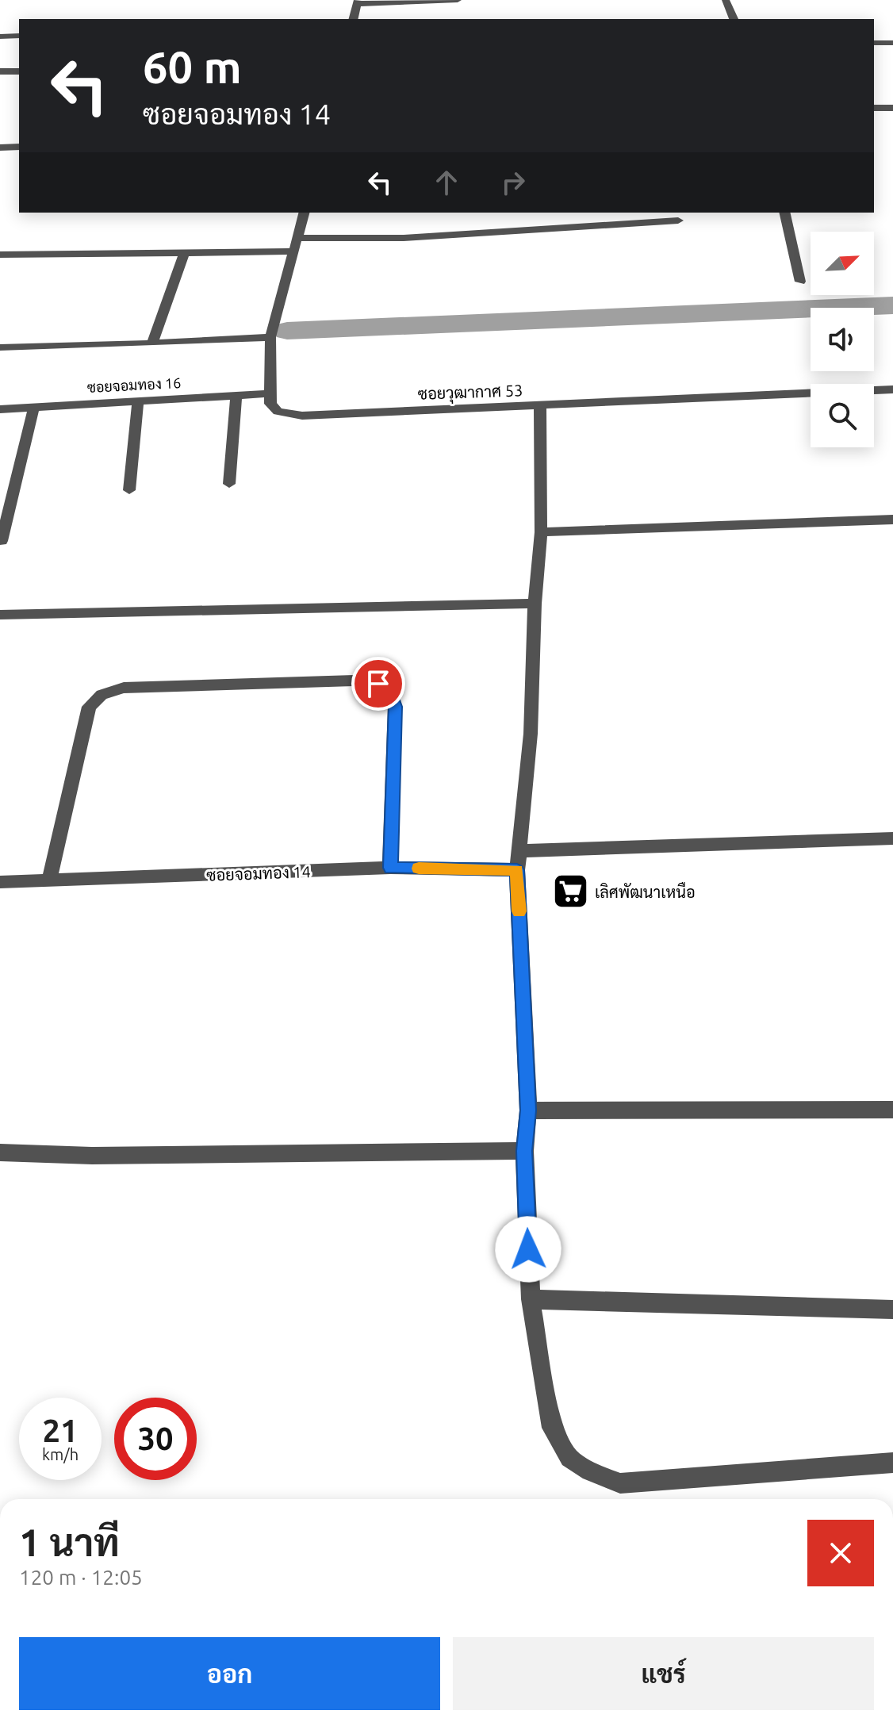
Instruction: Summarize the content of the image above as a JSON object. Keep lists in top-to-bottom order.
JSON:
{
  "streets": {
    "street": ["ซอยจอมทอง 16", "ซอยวุฒากาศ 53", "ซอยจอมทอง 14"]
  },
  "crossings": [
    ["ซอยจอมทอง 16", "ซอยวุฒากาศ 53"],
    ["ซอยวุฒากาศ 53", "ซอยจอมทอง 14"]
  ],
  "places": {
    "supermarket": ["เลิศพัฒนาเหนือ"]
  },
  "north": "top right",
  "page": {
    "turn": ["60 m", "ซอยจอมทอง 14"],
    "speed": "21 km/h",
    "limit": "30",
    "heading": ["1 นาที", "120 m · 12:05"],
    "buttons": ["ออก", "แชร์"]
  }
}
